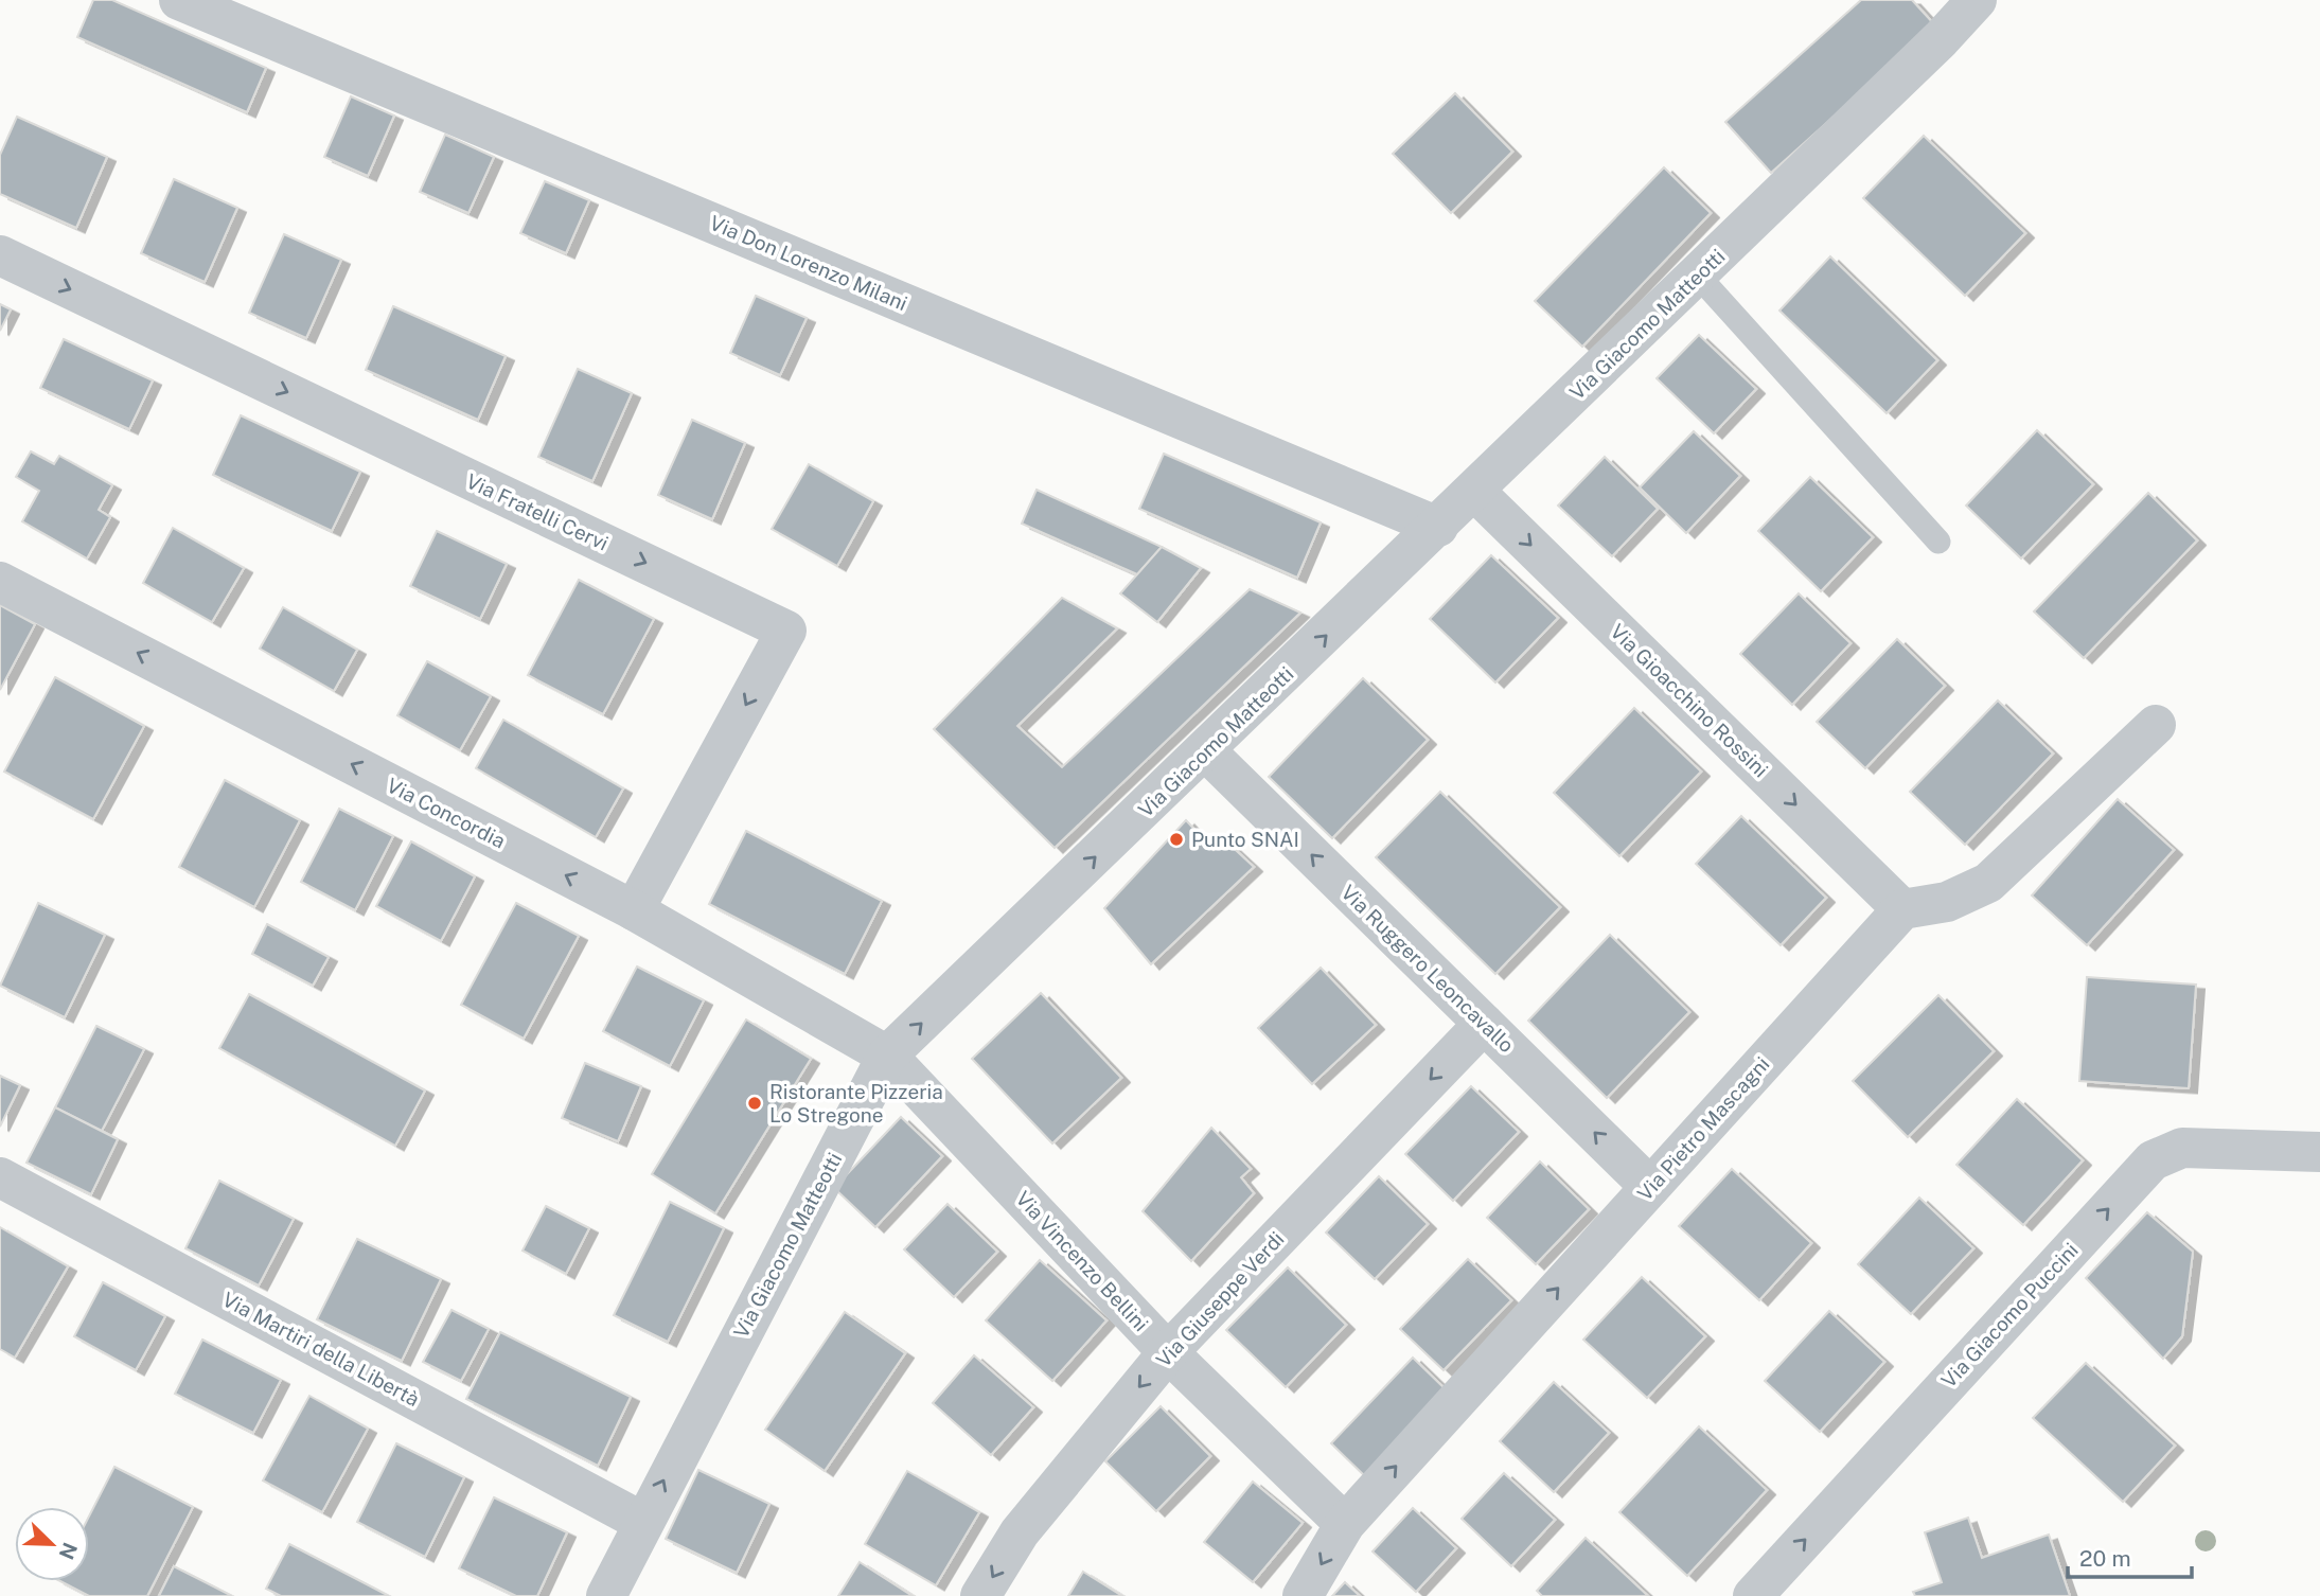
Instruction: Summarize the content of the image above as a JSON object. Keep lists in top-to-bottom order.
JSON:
{
  "streets": {
    "street": [
      "Via Don Lorenzo Milani",
      "Via Giacomo Matteotti",
      "Via Fratelli Cervi",
      "Via Gioacchino Rossini",
      "Via Concordia",
      "Via Ruggero Leoncavallo",
      "Via Pietro Mascagni",
      "Via Vincenzo Bellini",
      "Via Giuseppe Verdi",
      "Via Giacomo Puccini",
      "Via Martiri della Libertà"
    ]
  },
  "crossings": [
    ["Via Don Lorenzo Milani", "Via Giacomo Matteotti"],
    ["Via Giacomo Matteotti", "Via Gioacchino Rossini"],
    ["Via Giacomo Matteotti", "Via Concordia"],
    ["Via Giacomo Matteotti", "Via Ruggero Leoncavallo"],
    ["Via Giacomo Matteotti", "Via Vincenzo Bellini"],
    ["Via Giacomo Matteotti", "Via Martiri della Libertà"],
    ["Via Fratelli Cervi", "Via Concordia"],
    ["Via Gioacchino Rossini", "Via Pietro Mascagni"],
    ["Via Concordia", "Via Vincenzo Bellini"],
    ["Via Ruggero Leoncavallo", "Via Pietro Mascagni"],
    ["Via Ruggero Leoncavallo", "Via Giuseppe Verdi"],
    ["Via Pietro Mascagni", "Via Vincenzo Bellini"],
    ["Via Vincenzo Bellini", "Via Giuseppe Verdi"]
  ],
  "one_way": [
    "Via Giacomo Matteotti",
    "Via Gioacchino Rossini",
    "Via Concordia",
    "Via Ruggero Leoncavallo",
    "Via Giuseppe Verdi",
    "Via Giacomo Puccini"
  ],
  "places": ["Punto SNAI", "Ristorante Pizzeria Lo Stregone"],
  "scale_bar": "20 m",
  "north": "bottom right"
}
